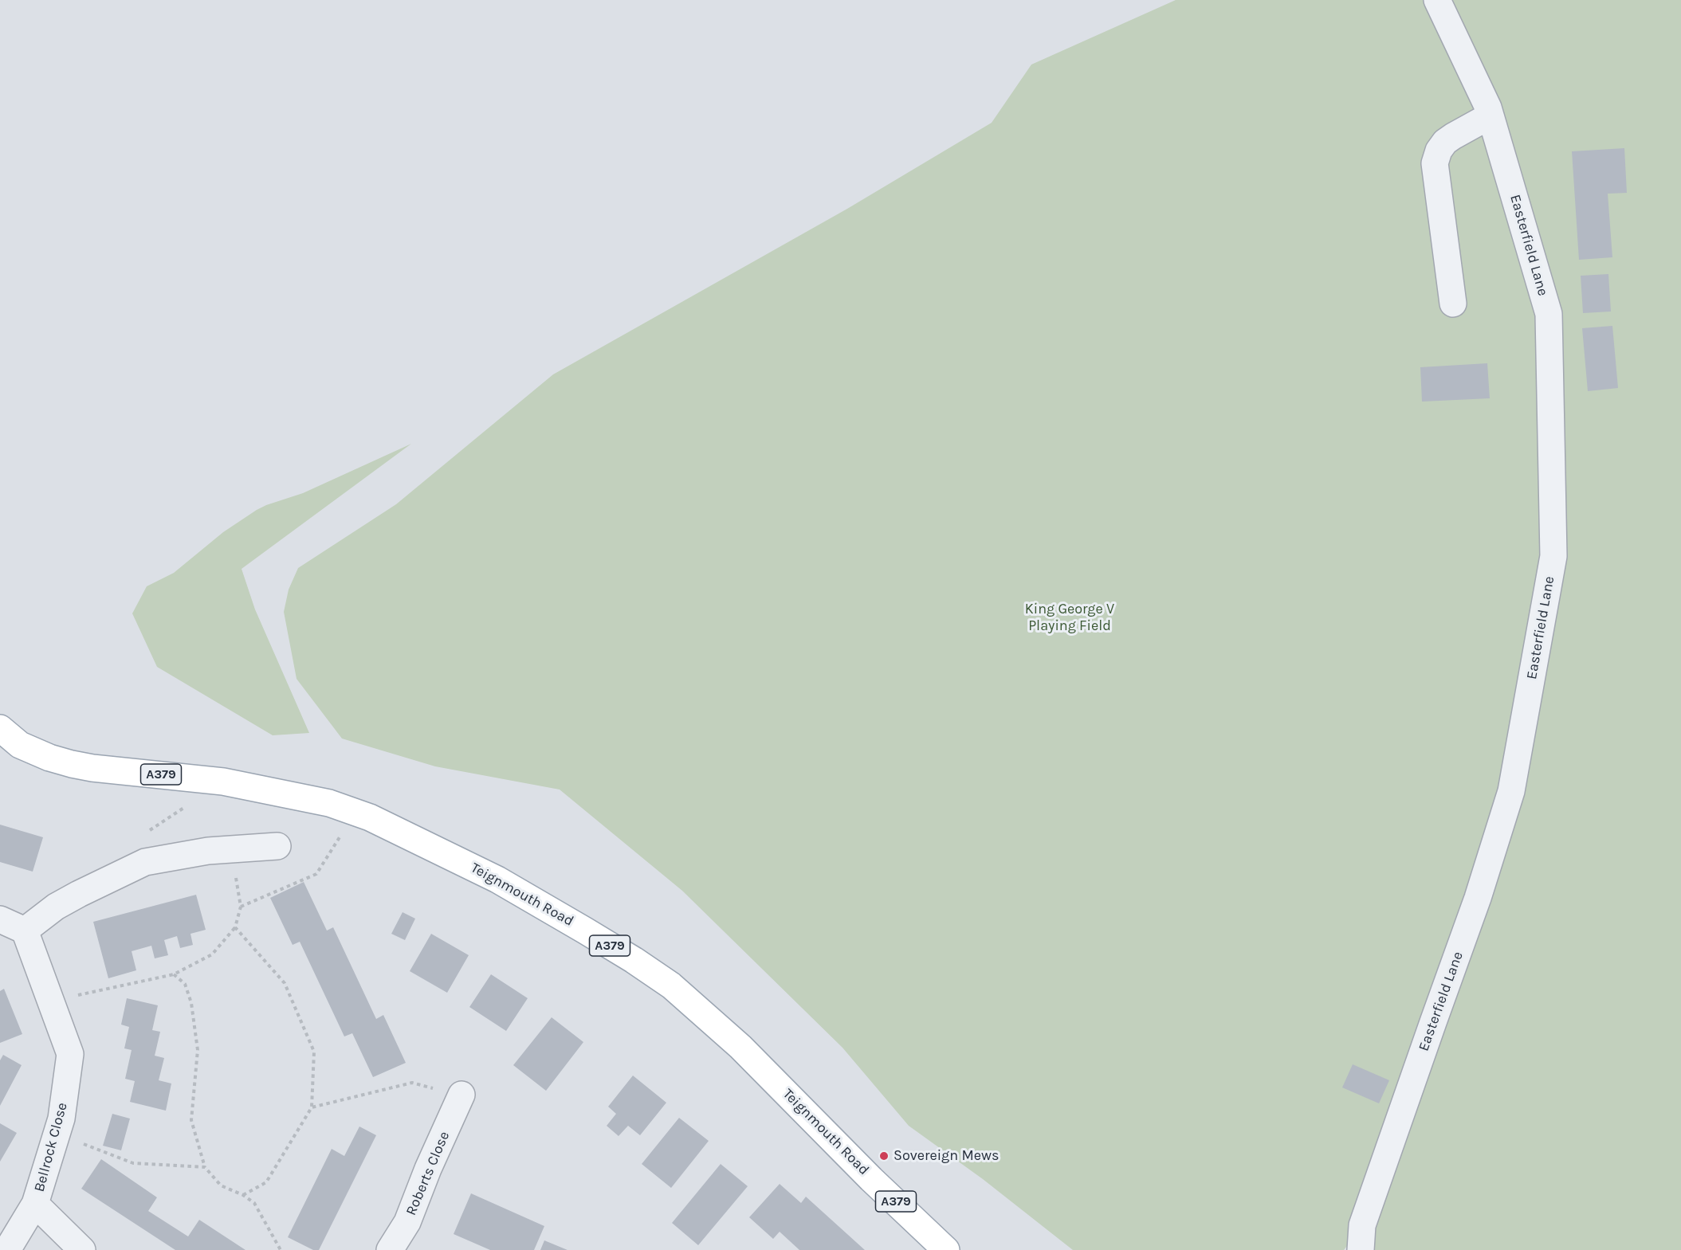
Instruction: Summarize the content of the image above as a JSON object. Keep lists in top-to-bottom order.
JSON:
{
  "streets": {
    "main road": ["A379", "Teignmouth Road"],
    "street": ["Easterfield Lane", "Bellrock Close", "Roberts Close"]
  },
  "parks": ["King George V Playing Field"],
  "places": ["Sovereign Mews"]
}
